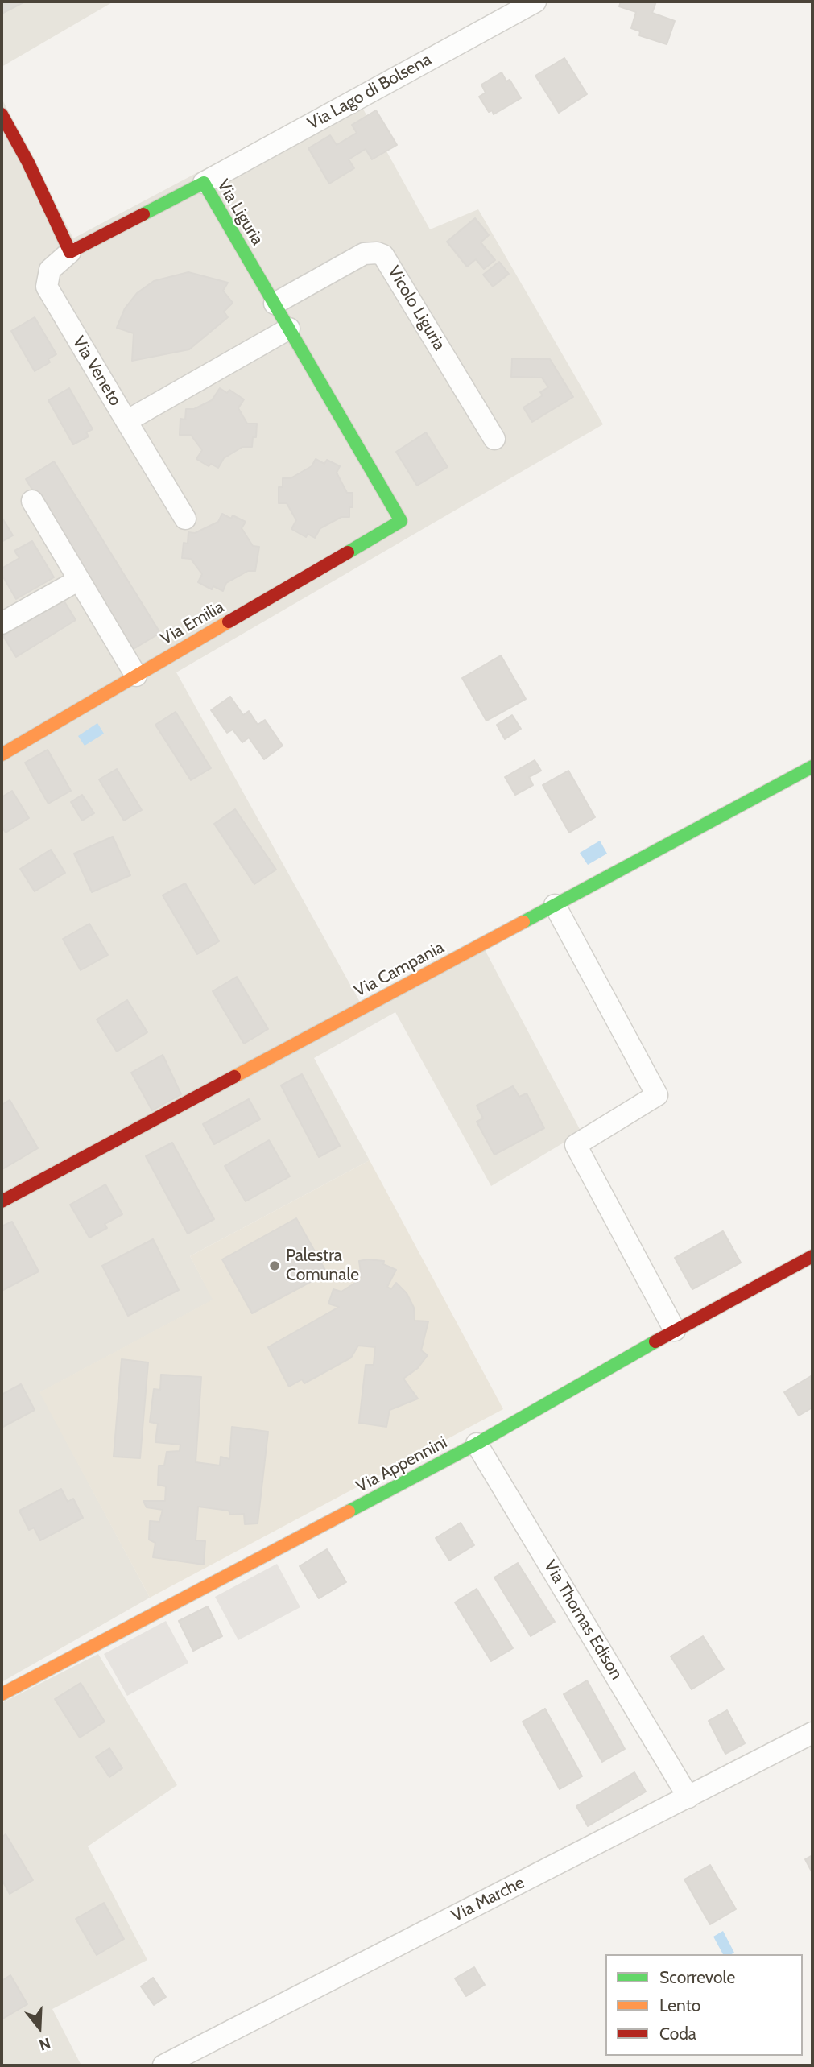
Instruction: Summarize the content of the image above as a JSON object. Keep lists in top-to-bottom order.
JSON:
{
  "streets": {
    "street": [
      "Via Lago di Bolsena",
      "Via Liguria",
      "Vicolo Liguria",
      "Via Veneto",
      "Via Emilia",
      "Via Campania",
      "Via Appennini",
      "Via Thomas Edison",
      "Via Marche"
    ]
  },
  "crossings": [
    ["Via Lago di Bolsena", "Via Liguria"],
    ["Via Liguria", "Vicolo Liguria"],
    ["Via Liguria", "Via Veneto"],
    ["Via Liguria", "Via Emilia"],
    ["Via Appennini", "Via Thomas Edison"],
    ["Via Thomas Edison", "Via Marche"]
  ],
  "places": ["Palestra Comunale"],
  "legend": ["Scorrevole", "Lento", "Coda"],
  "north": "bottom"
}
